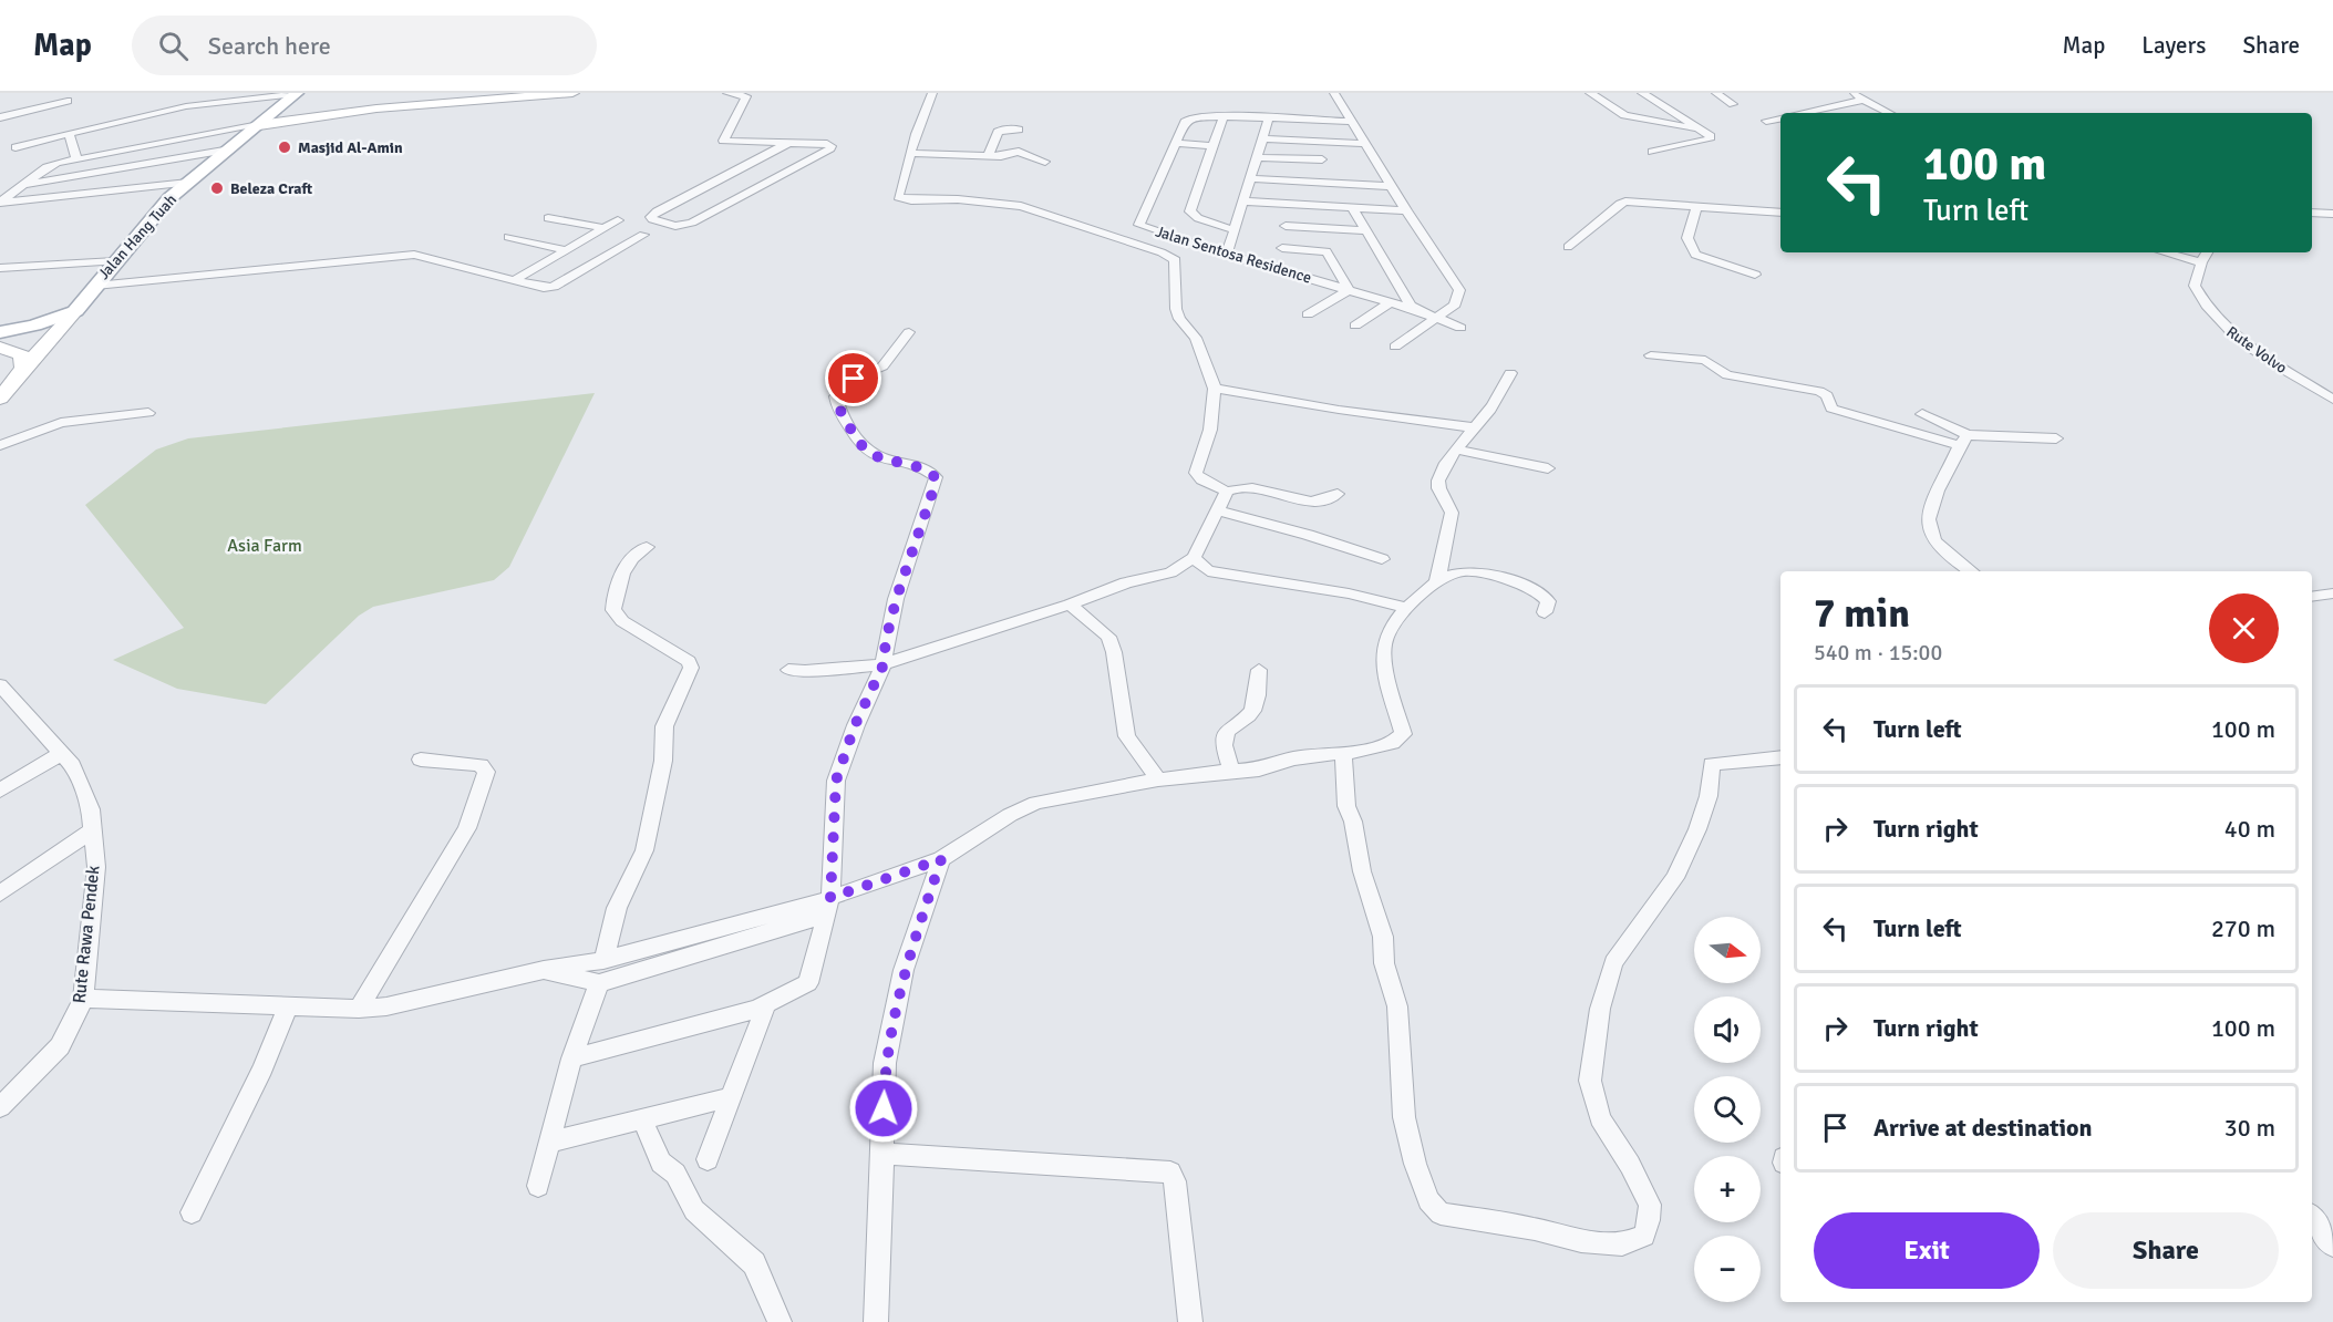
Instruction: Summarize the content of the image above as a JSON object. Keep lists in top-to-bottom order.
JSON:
{
  "streets": {
    "main road": ["Jalan Hang Tuah"],
    "street": ["Jalan Sentosa Residence", "Rute Volvo", "Rute Rawa Pendek"]
  },
  "parks": ["Asia Farm"],
  "places": ["Masjid Al-Amin", "Beleza Craft"],
  "north": "right",
  "page": {
    "header": "Map",
    "search": "Search here",
    "nav": ["Map", "Layers", "Share"],
    "turn": ["100 m", "Turn left"],
    "heading": ["7 min", "540 m · 15:00"],
    "list": [
      {
        "name": "Turn left",
        "value": "100 m"
      },
      {
        "name": "Turn right",
        "value": "40 m"
      },
      {
        "name": "Turn left",
        "value": "270 m"
      },
      {
        "name": "Turn right",
        "value": "100 m"
      },
      {
        "name": "Arrive at destination",
        "value": "30 m"
      }
    ],
    "map_buttons": ["+", "−"],
    "buttons": ["Exit", "Share"]
  }
}
